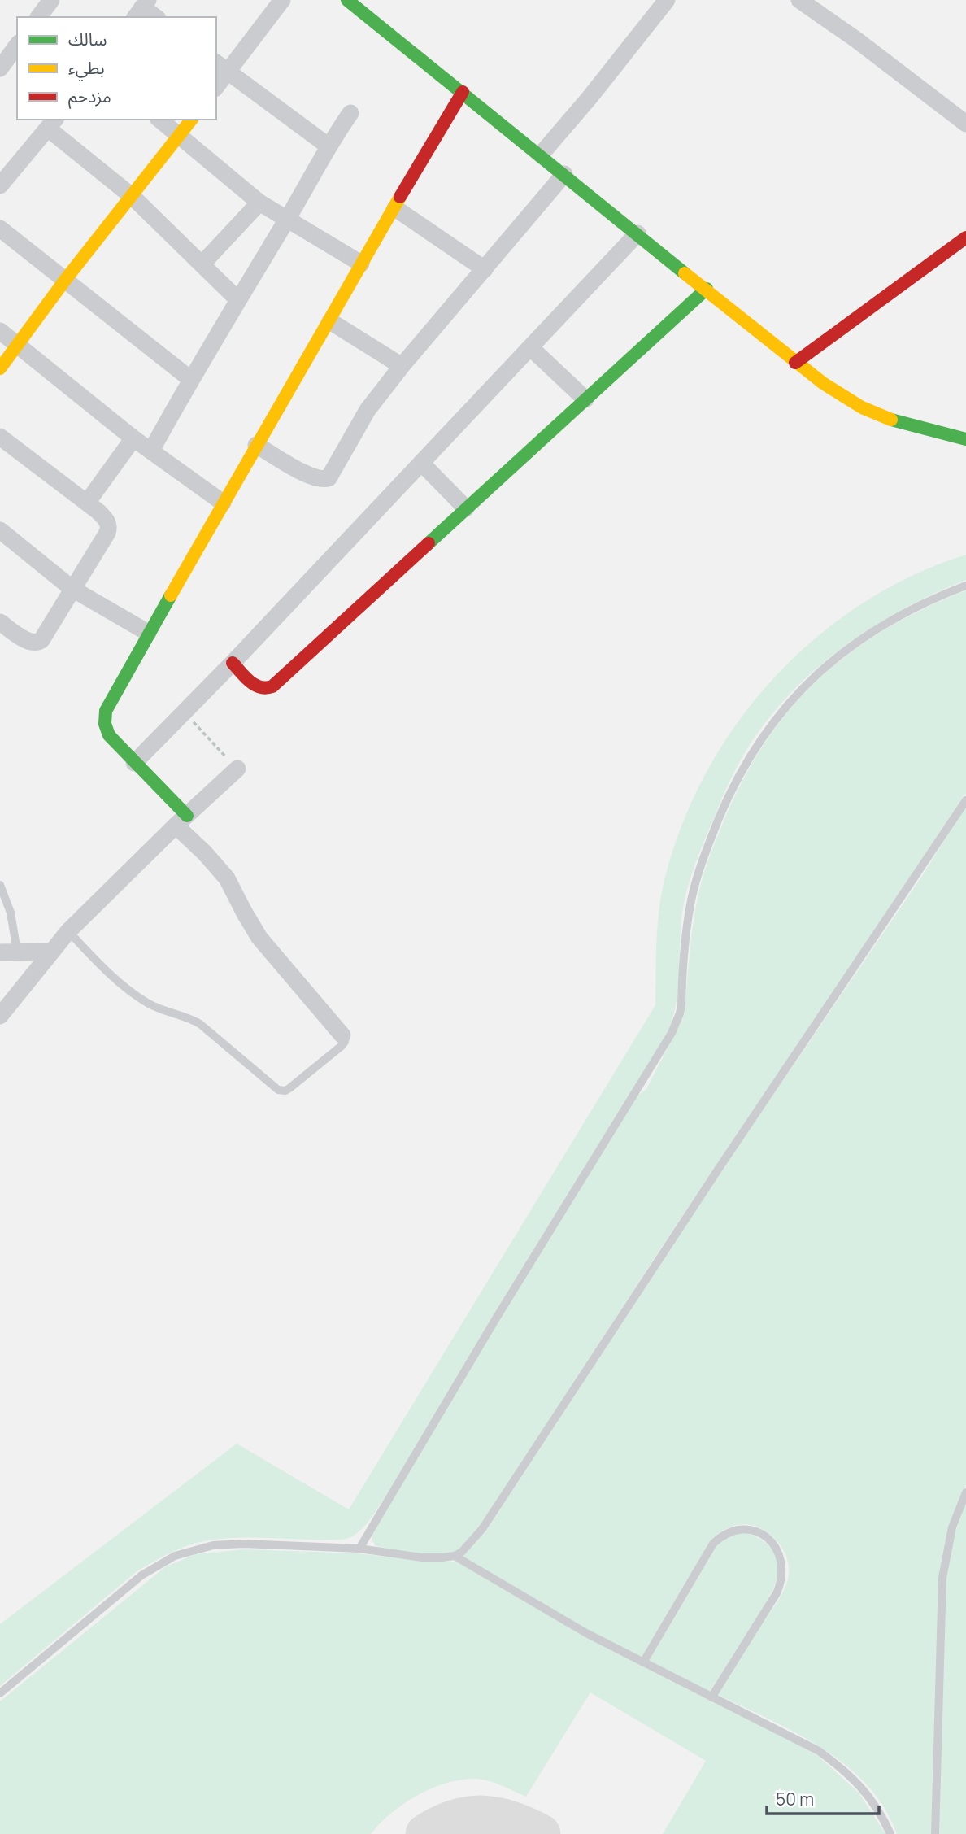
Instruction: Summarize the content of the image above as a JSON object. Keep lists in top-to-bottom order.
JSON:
{
  "legend": ["سالك", "بطيء", "مزدحم"],
  "scale_bar": "50 m"
}
